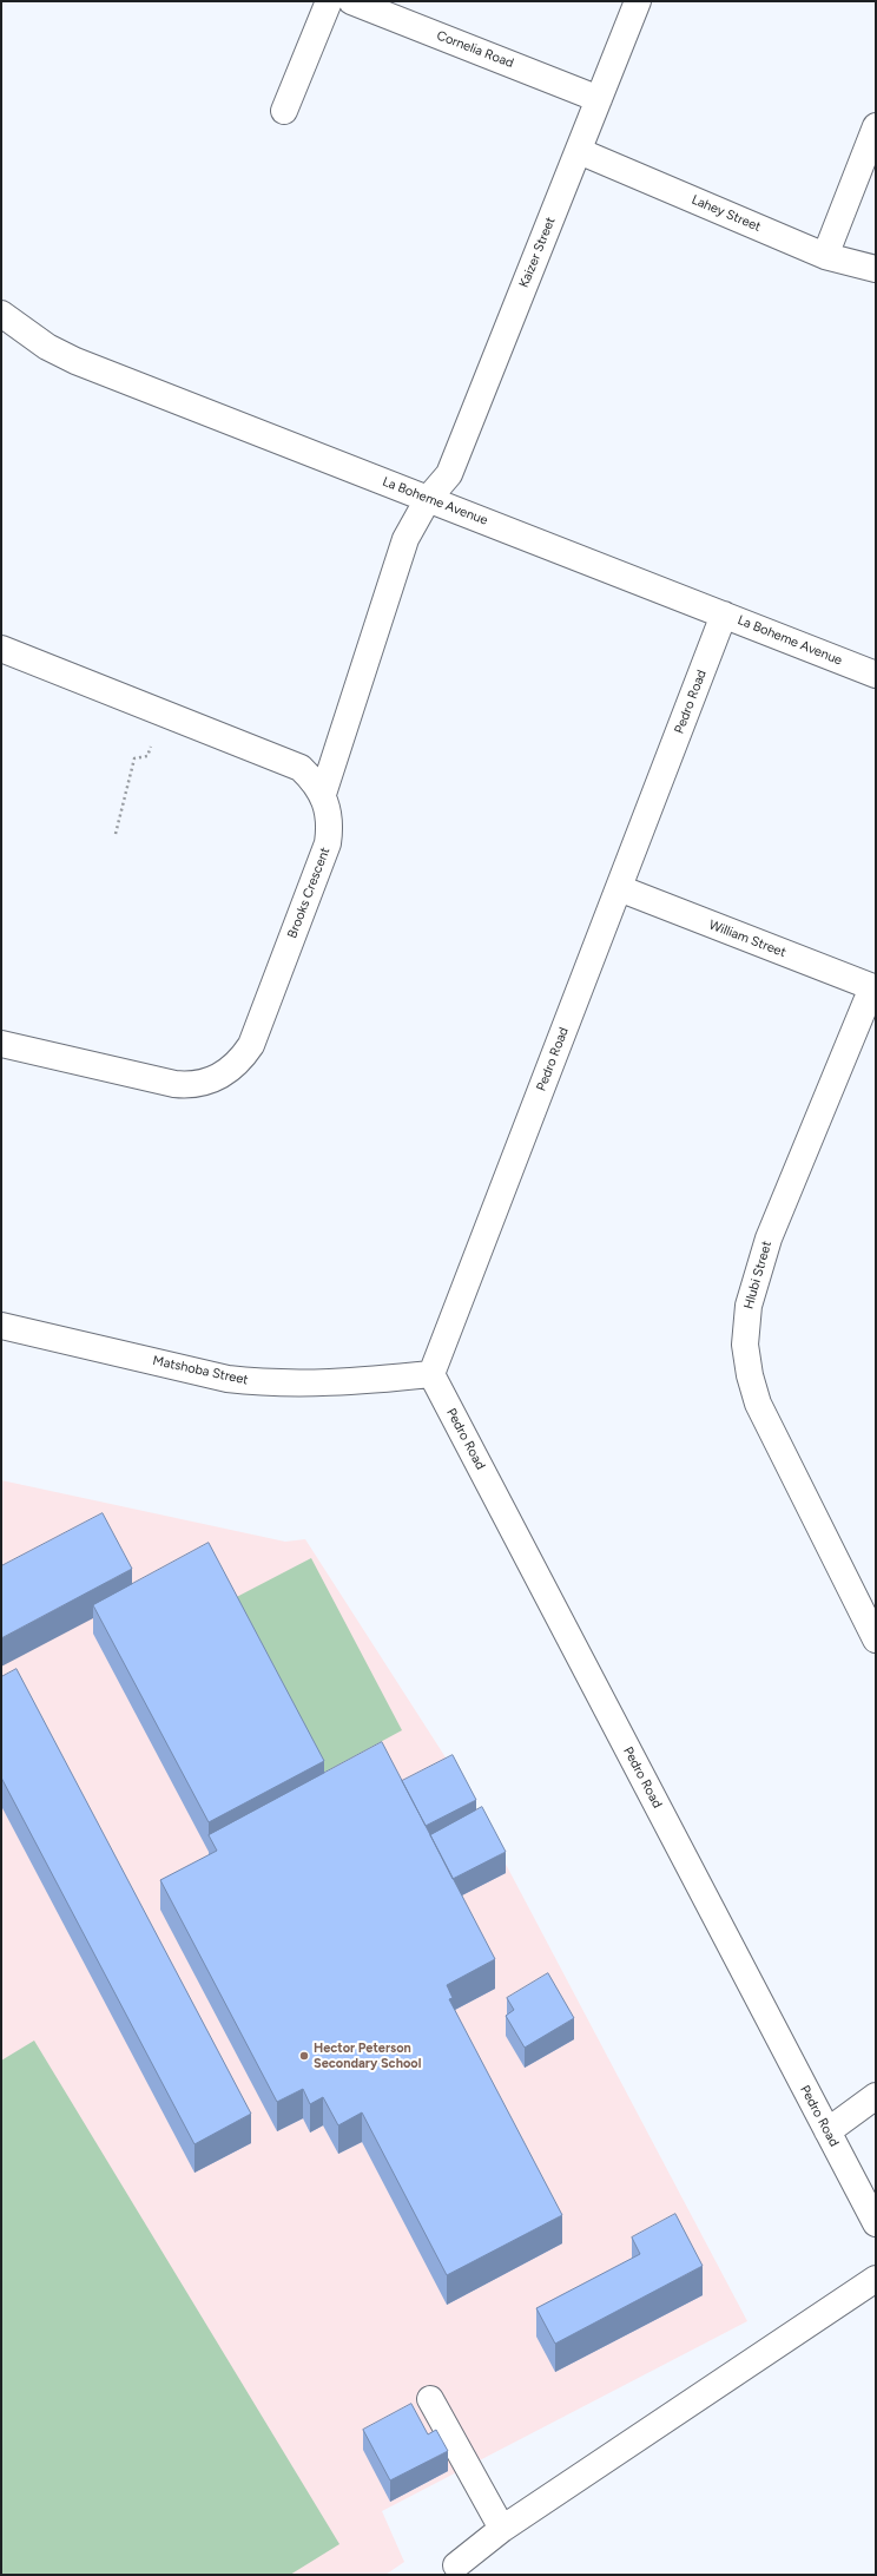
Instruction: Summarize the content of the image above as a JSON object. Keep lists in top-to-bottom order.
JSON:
{
  "streets": {
    "street": [
      "Cornelia Road",
      "Lahey Street",
      "Kaizer Street",
      "La Boheme Avenue",
      "Pedro Road",
      "Brooks Crescent",
      "William Street",
      "Hlubi Street",
      "Matshoba Street"
    ]
  },
  "crossings": [
    ["Cornelia Road", "Kaizer Street"],
    ["Lahey Street", "Kaizer Street"],
    ["Kaizer Street", "La Boheme Avenue"],
    ["Kaizer Street", "Brooks Crescent"],
    ["La Boheme Avenue", "Pedro Road"],
    ["Pedro Road", "William Street"],
    ["Pedro Road", "Matshoba Street"],
    ["William Street", "Hlubi Street"]
  ],
  "places": ["Hector Peterson Secondary School"]
}
